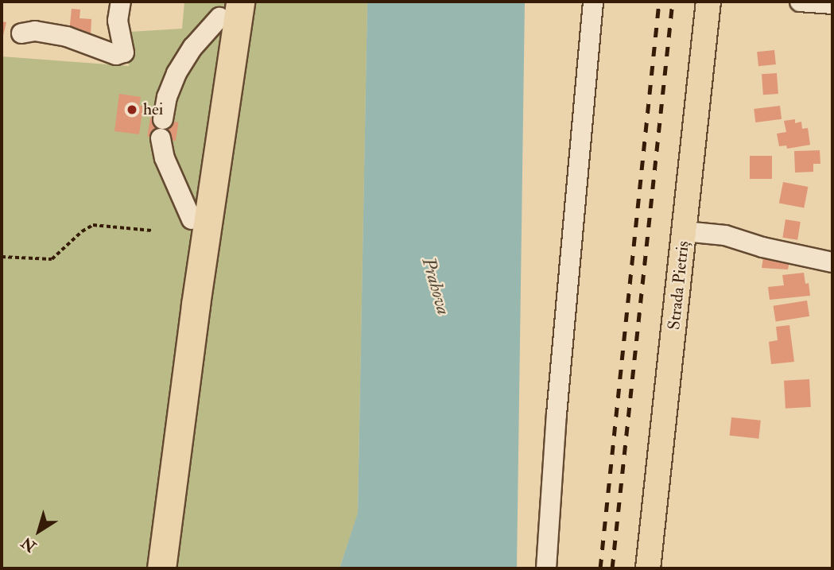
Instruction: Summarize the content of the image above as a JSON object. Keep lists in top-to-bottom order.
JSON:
{
  "streets": {
    "main road": ["Strada Pietriș"]
  },
  "water": ["Prahova"],
  "places": ["hei"],
  "north": "bottom left"
}
